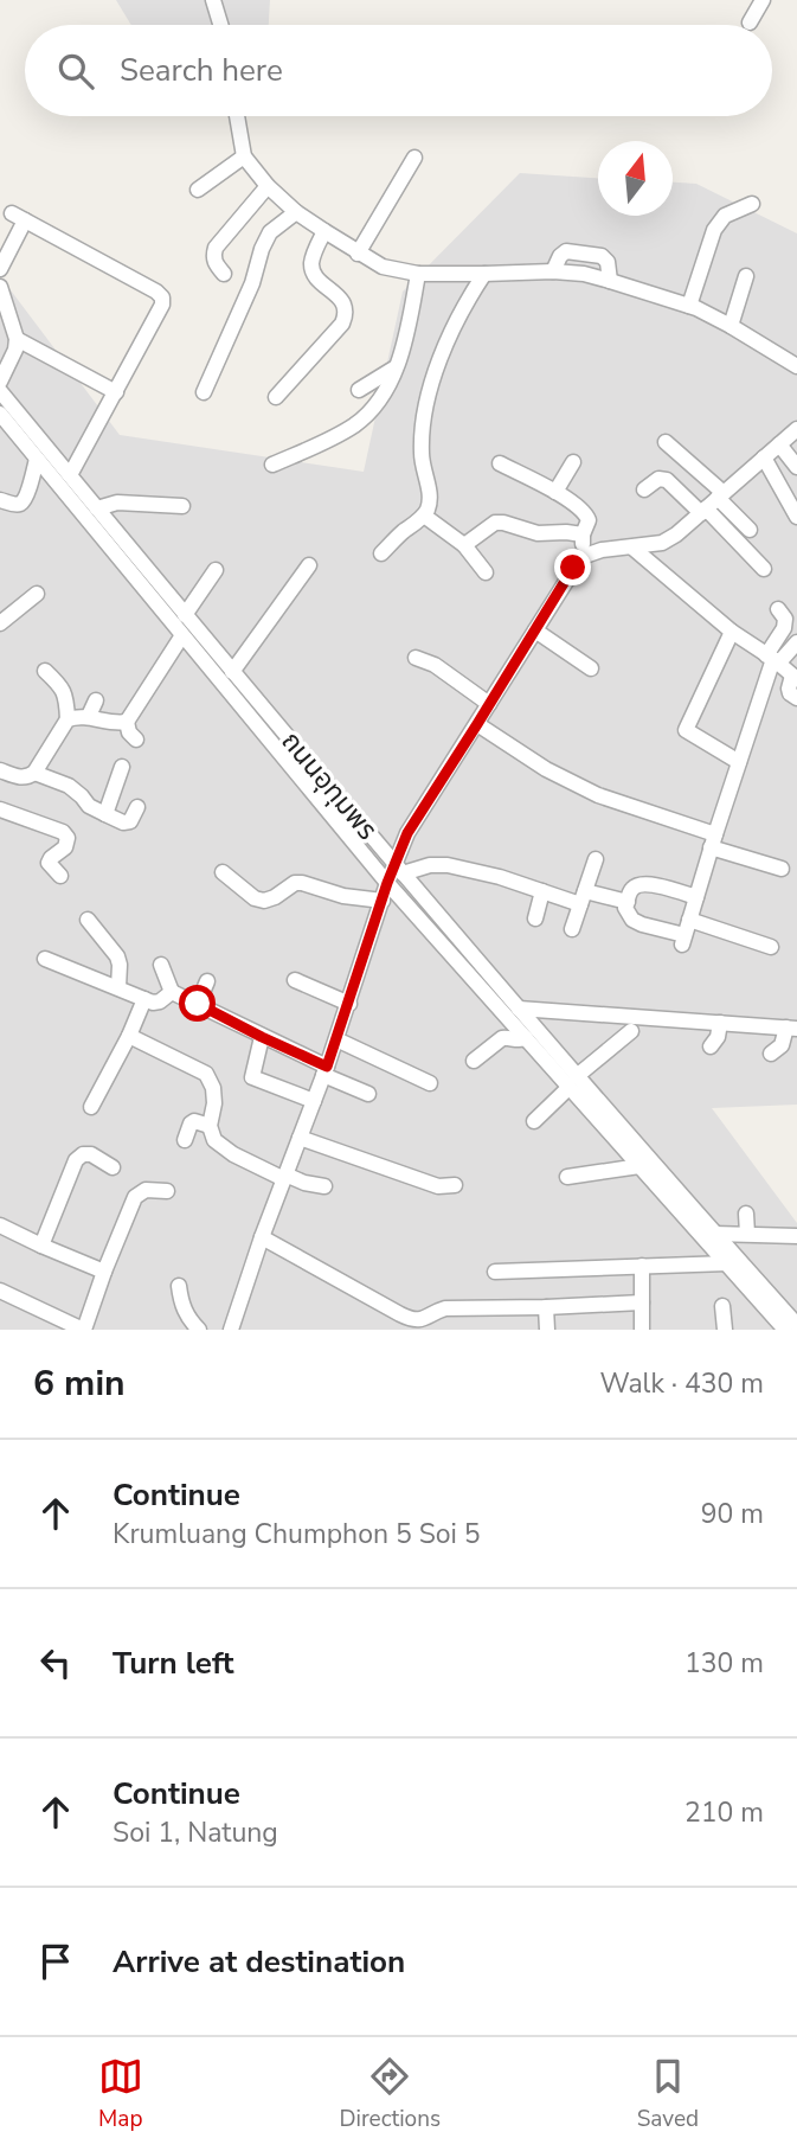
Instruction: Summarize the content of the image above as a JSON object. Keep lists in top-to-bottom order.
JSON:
{
  "streets": {
    "street": ["ถนนอุทุมพร"]
  },
  "north": "top",
  "page": {
    "search": "Search here",
    "heading": ["6 min", "Walk · 430 m"],
    "list": [
      ["Continue", "Krumluang Chumphon 5 Soi 5", "90 m"],
      ["Turn left", "130 m"],
      ["Continue", "Soi 1, Natung", "210 m"],
      "Arrive at destination"
    ],
    "nav": ["Map", "Directions", "Saved"]
  }
}
